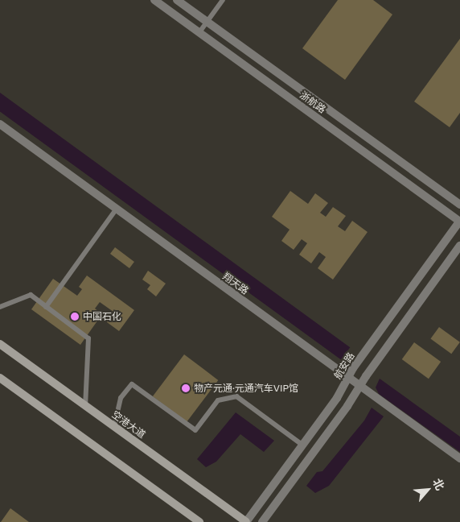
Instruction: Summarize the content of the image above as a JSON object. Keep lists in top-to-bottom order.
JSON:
{
  "streets": {
    "main road": ["空港大道"],
    "street": ["浙航路", "翔天路", "航安路"]
  },
  "crossings": [
    ["浙航路", "航安路"],
    ["翔天路", "航安路"],
    ["航安路", "空港大道"]
  ],
  "places": ["中国石化", "物产元通·元通汽车VIP馆"],
  "north": "top right"
}
